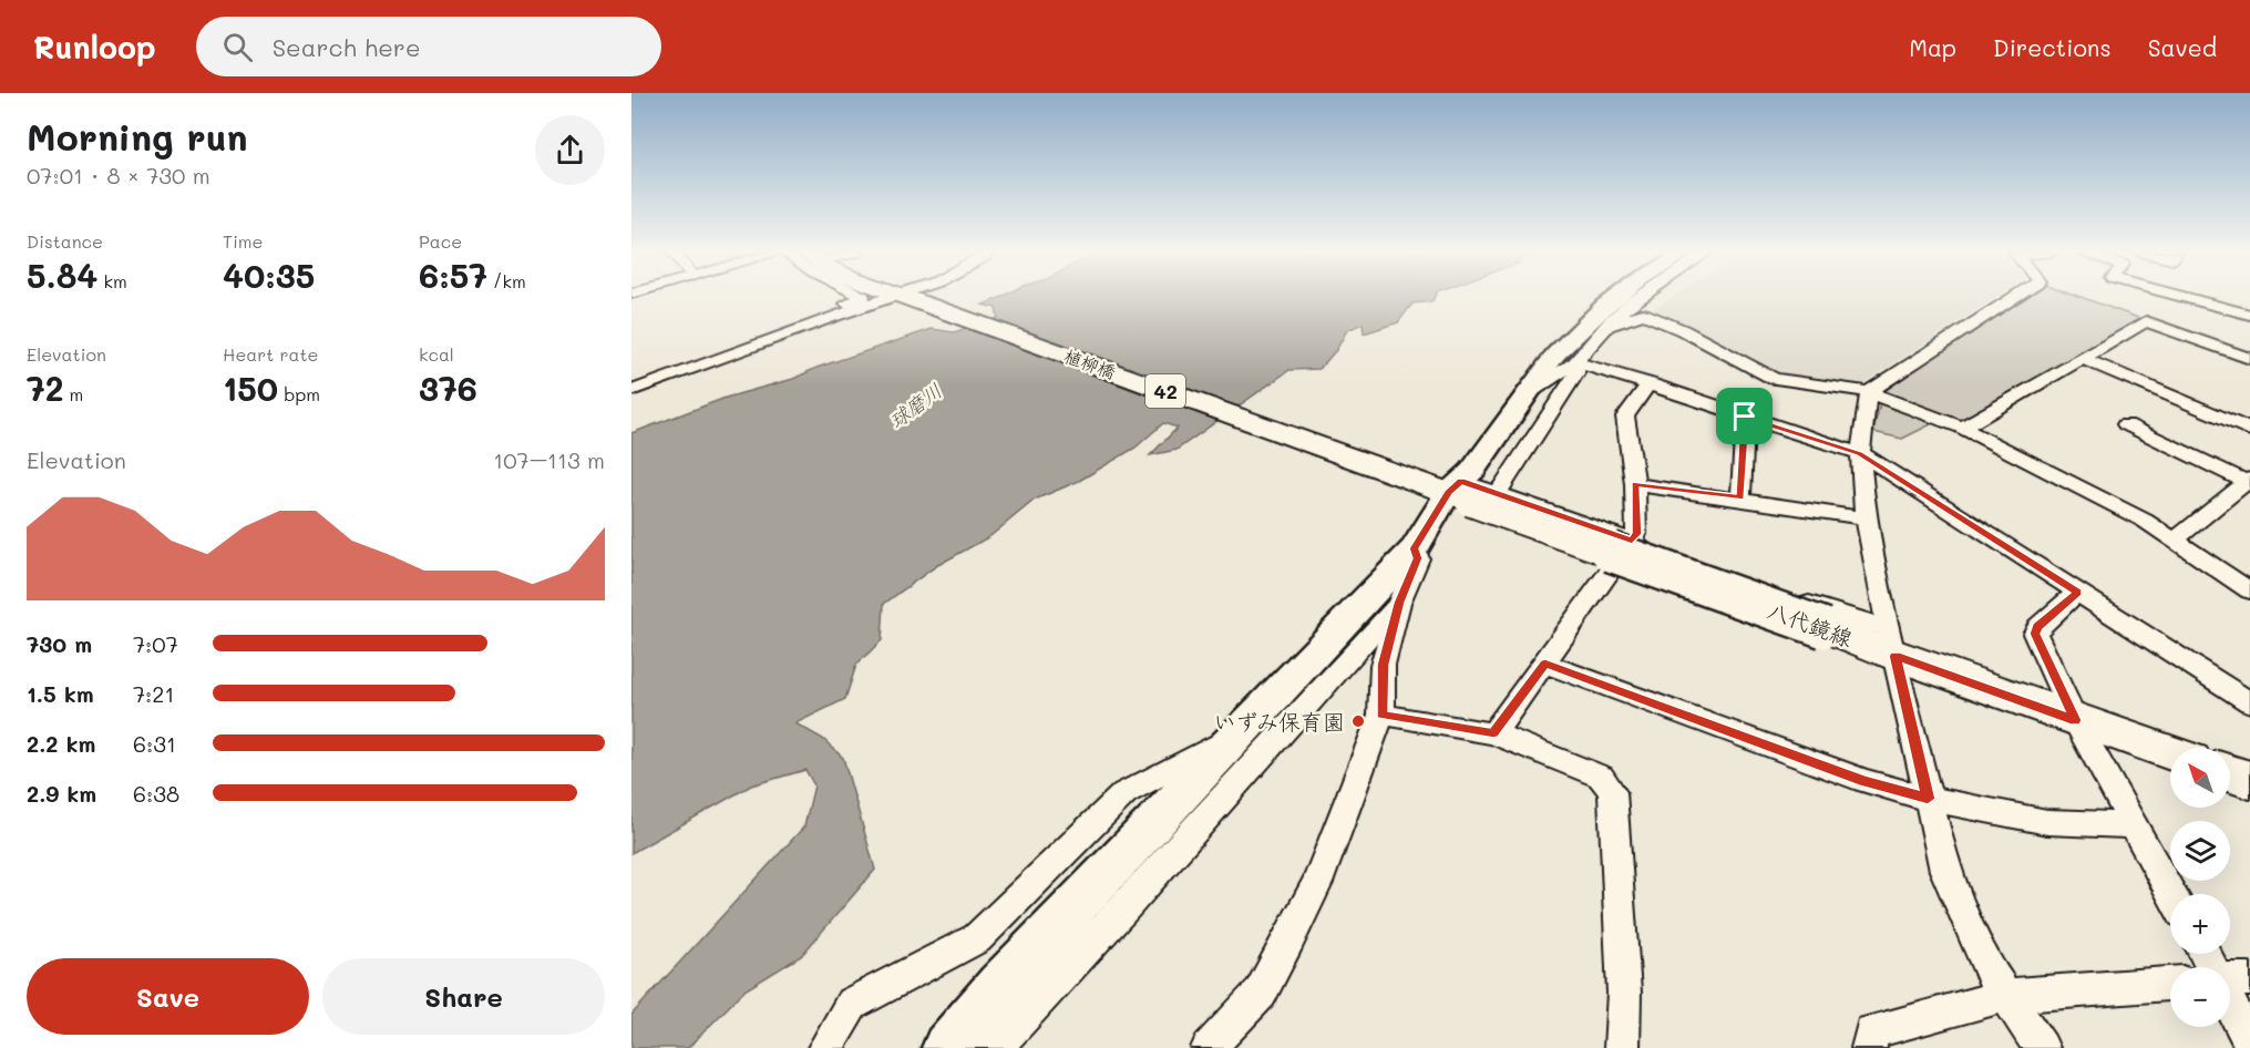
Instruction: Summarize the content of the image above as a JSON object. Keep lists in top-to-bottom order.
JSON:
{
  "streets": {
    "main road": ["植柳橋", "42", "八代鏡線"]
  },
  "crossings": [
    ["植柳橋", "八代鏡線"]
  ],
  "water": ["球磨川"],
  "places": ["いずみ保育園"],
  "north": "top left",
  "page": {
    "header": "Runloop",
    "search": "Search here",
    "nav": ["Map", "Directions", "Saved"],
    "heading": ["Morning run", "07:01 · 8 × 730 m"],
    "stats": [
      ["Distance", "5.84 km"],
      ["Time", "40:35"],
      ["Pace", "6:57 /km"],
      ["Elevation", "72 m"],
      ["Heart rate", "150 bpm"],
      ["kcal", "376"]
    ],
    "chart": ["Elevation", "107–113 m"],
    "list": [
      {
        "name": "730 m",
        "note": "7:07"
      },
      {
        "name": "1.5 km",
        "note": "7:21"
      },
      {
        "name": "2.2 km",
        "note": "6:31"
      },
      {
        "name": "2.9 km",
        "note": "6:38"
      }
    ],
    "map_buttons": ["+", "−"],
    "buttons": ["Save", "Share"]
  }
}
